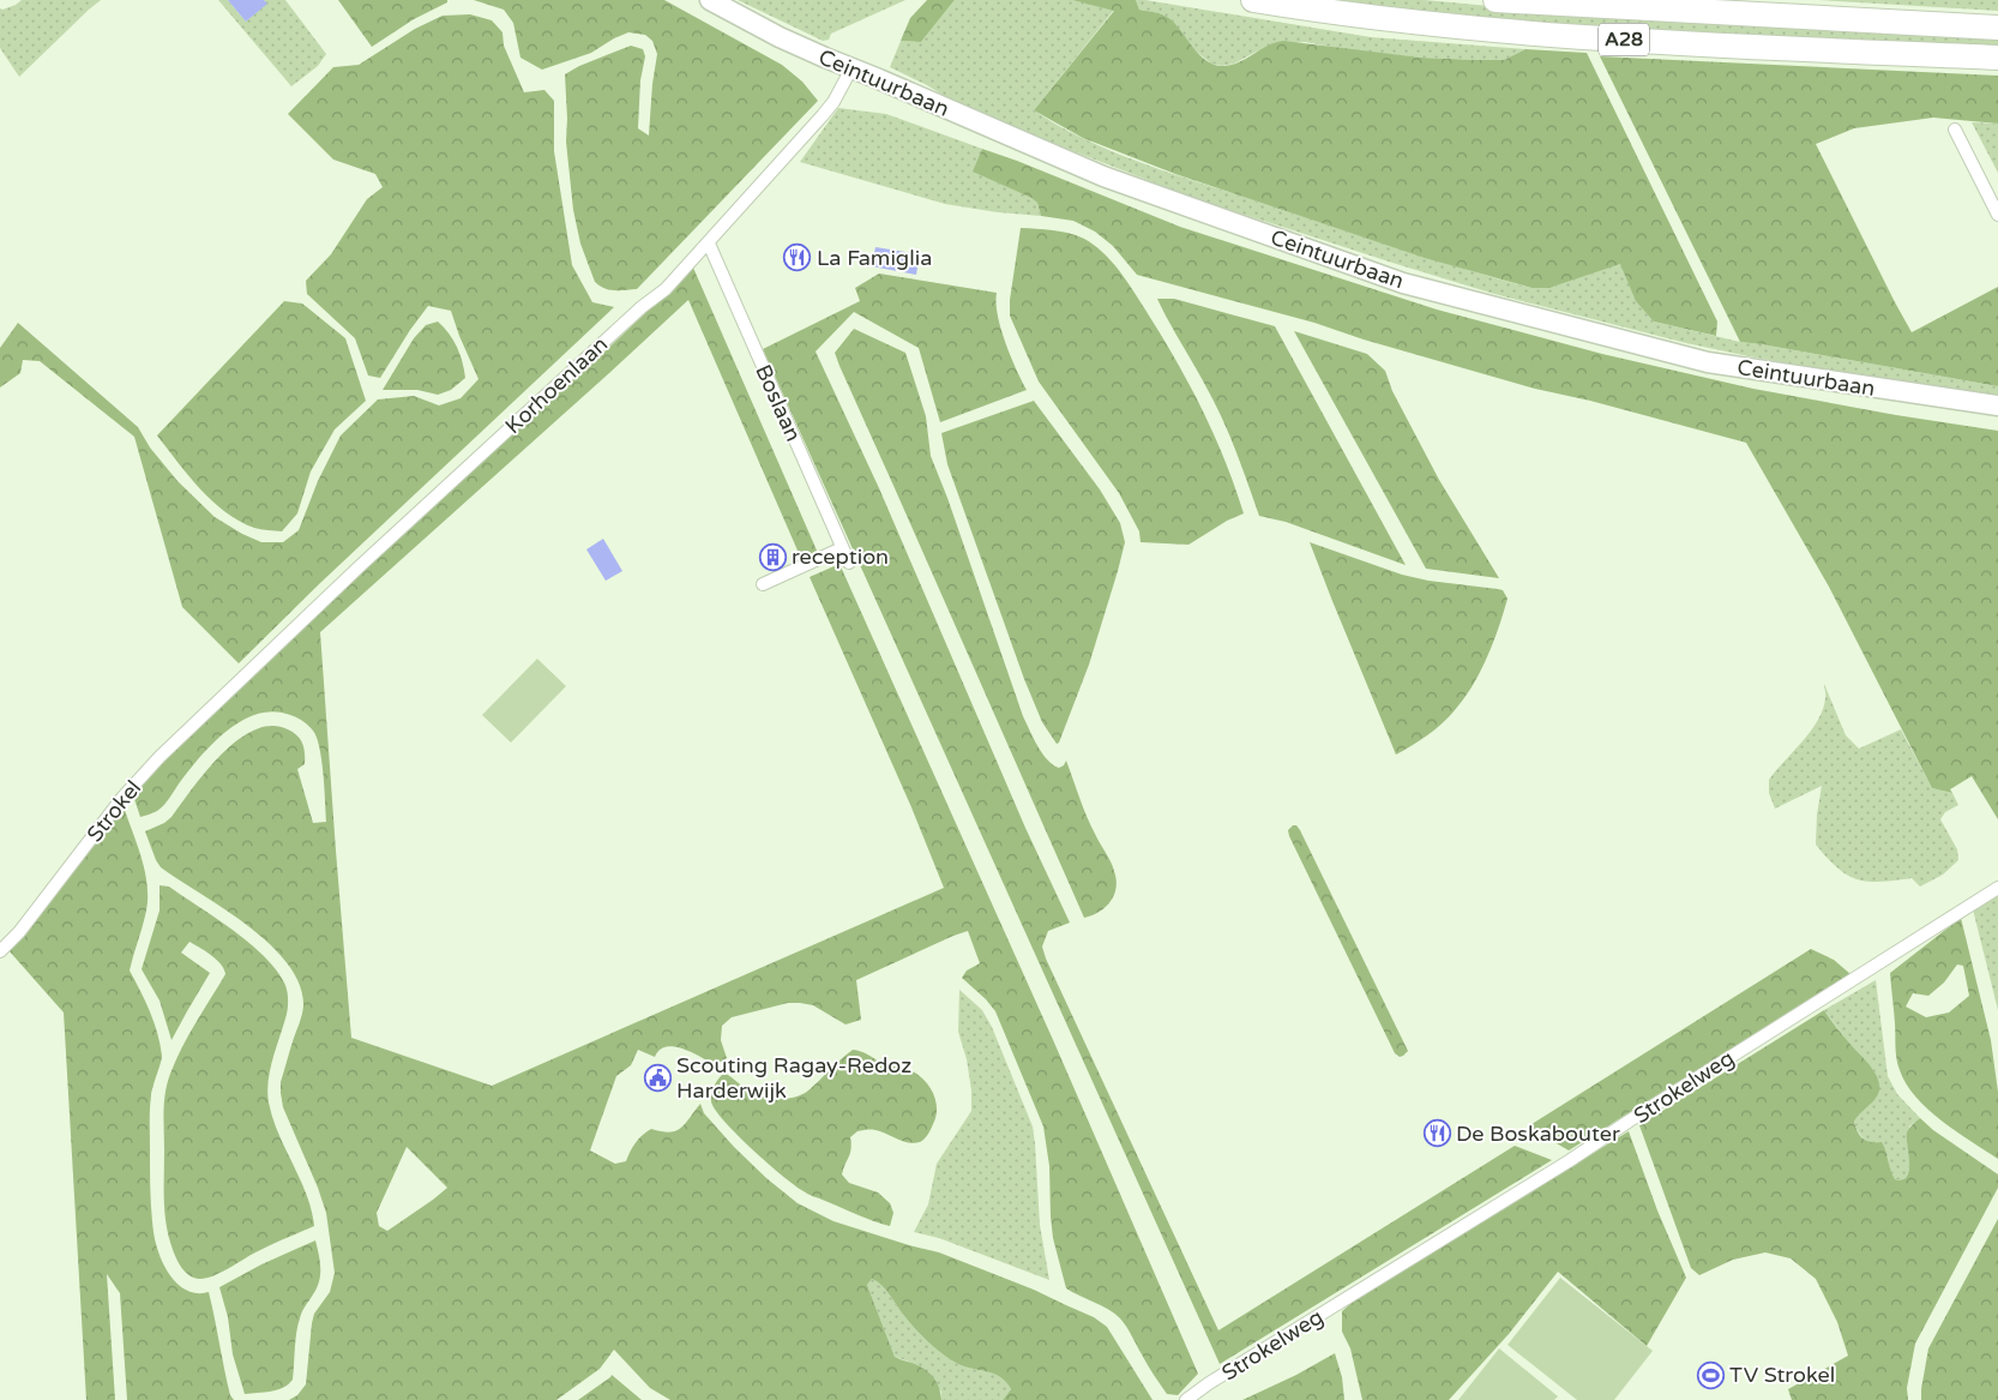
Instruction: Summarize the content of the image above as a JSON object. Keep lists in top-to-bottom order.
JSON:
{
  "streets": {
    "highway": ["A28"],
    "main road": ["Ceintuurbaan"],
    "street": [
      "Korhoenlaan",
      "Boslaan",
      "Strokel",
      "Strokelweg"
    ]
  },
  "crossings": [
    ["Ceintuurbaan", "Korhoenlaan"],
    ["Korhoenlaan", "Boslaan"],
    ["Korhoenlaan", "Strokel"]
  ],
  "places": {
    "restaurant": ["La Famiglia", "De Boskabouter"],
    "building": ["reception"],
    "public building": ["Scouting Ragay-Redoz Harderwijk"],
    "sports": ["TV Strokel"]
  }
}
